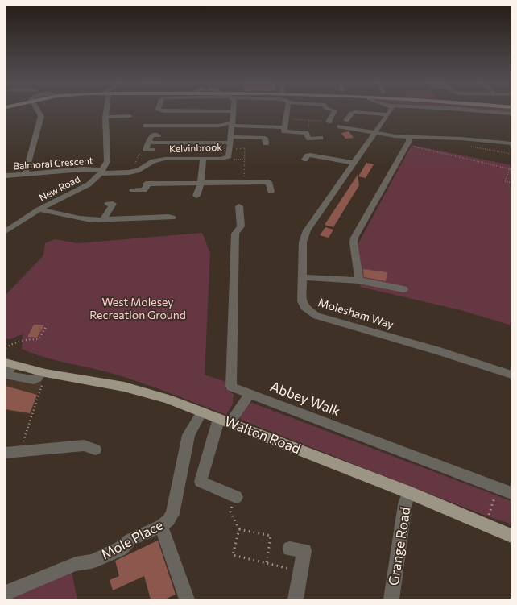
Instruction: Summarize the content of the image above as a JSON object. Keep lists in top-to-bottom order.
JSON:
{
  "streets": {
    "main road": ["Walton Road"],
    "street": [
      "Kelvinbrook",
      "Balmoral Crescent",
      "New Road",
      "Molesham Way",
      "Abbey Walk",
      "Mole Place",
      "Grange Road"
    ]
  },
  "crossings": [
    ["Kelvinbrook", "Balmoral Crescent"],
    ["Kelvinbrook", "New Road"],
    ["Balmoral Crescent", "New Road"],
    ["Walton Road", "Mole Place"],
    ["Walton Road", "Grange Road"]
  ],
  "parks": ["West Molesey Recreation Ground"]
}
